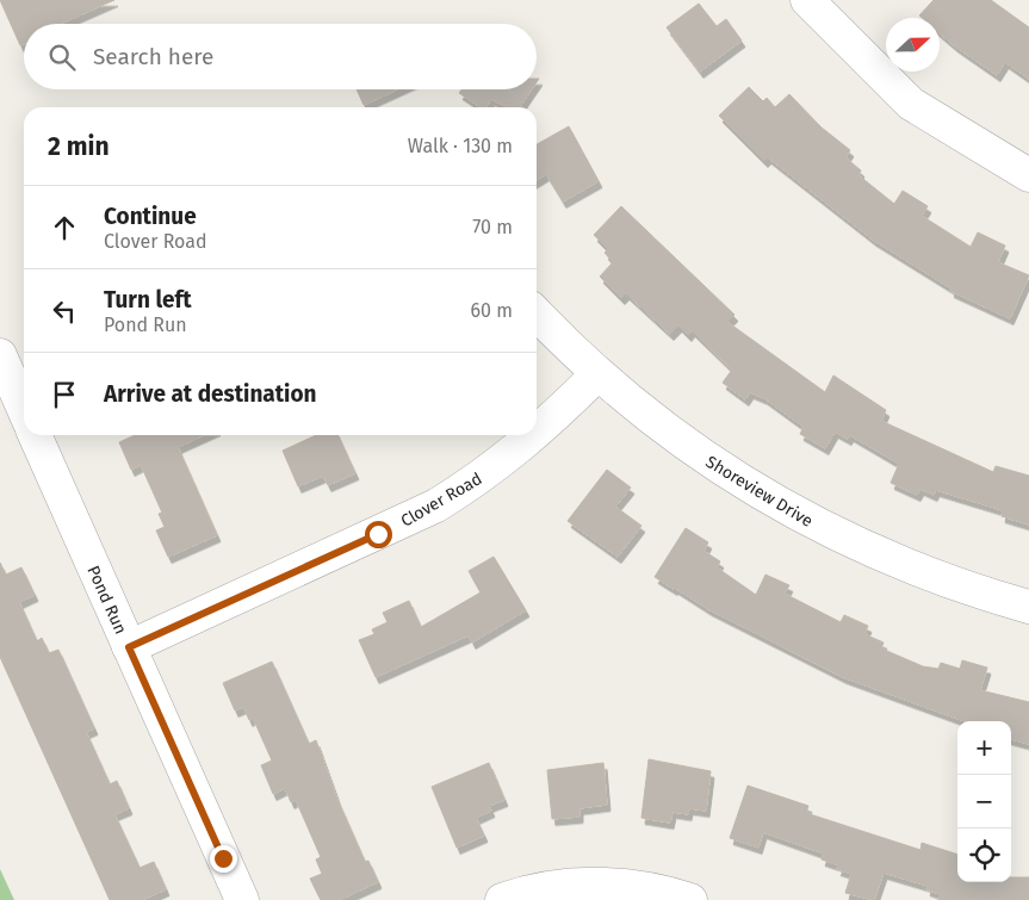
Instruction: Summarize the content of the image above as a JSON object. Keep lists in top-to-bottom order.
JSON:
{
  "streets": {
    "street": ["Shoreview Drive", "Clover Road", "Pond Run"]
  },
  "crossings": [
    ["Shoreview Drive", "Clover Road"],
    ["Clover Road", "Pond Run"]
  ],
  "north": "right",
  "page": {
    "search": "Search here",
    "heading": ["2 min", "Walk · 130 m"],
    "list": [
      ["Continue", "Clover Road", "70 m"],
      ["Turn left", "Pond Run", "60 m"],
      "Arrive at destination"
    ],
    "map_buttons": ["+", "−"]
  }
}
